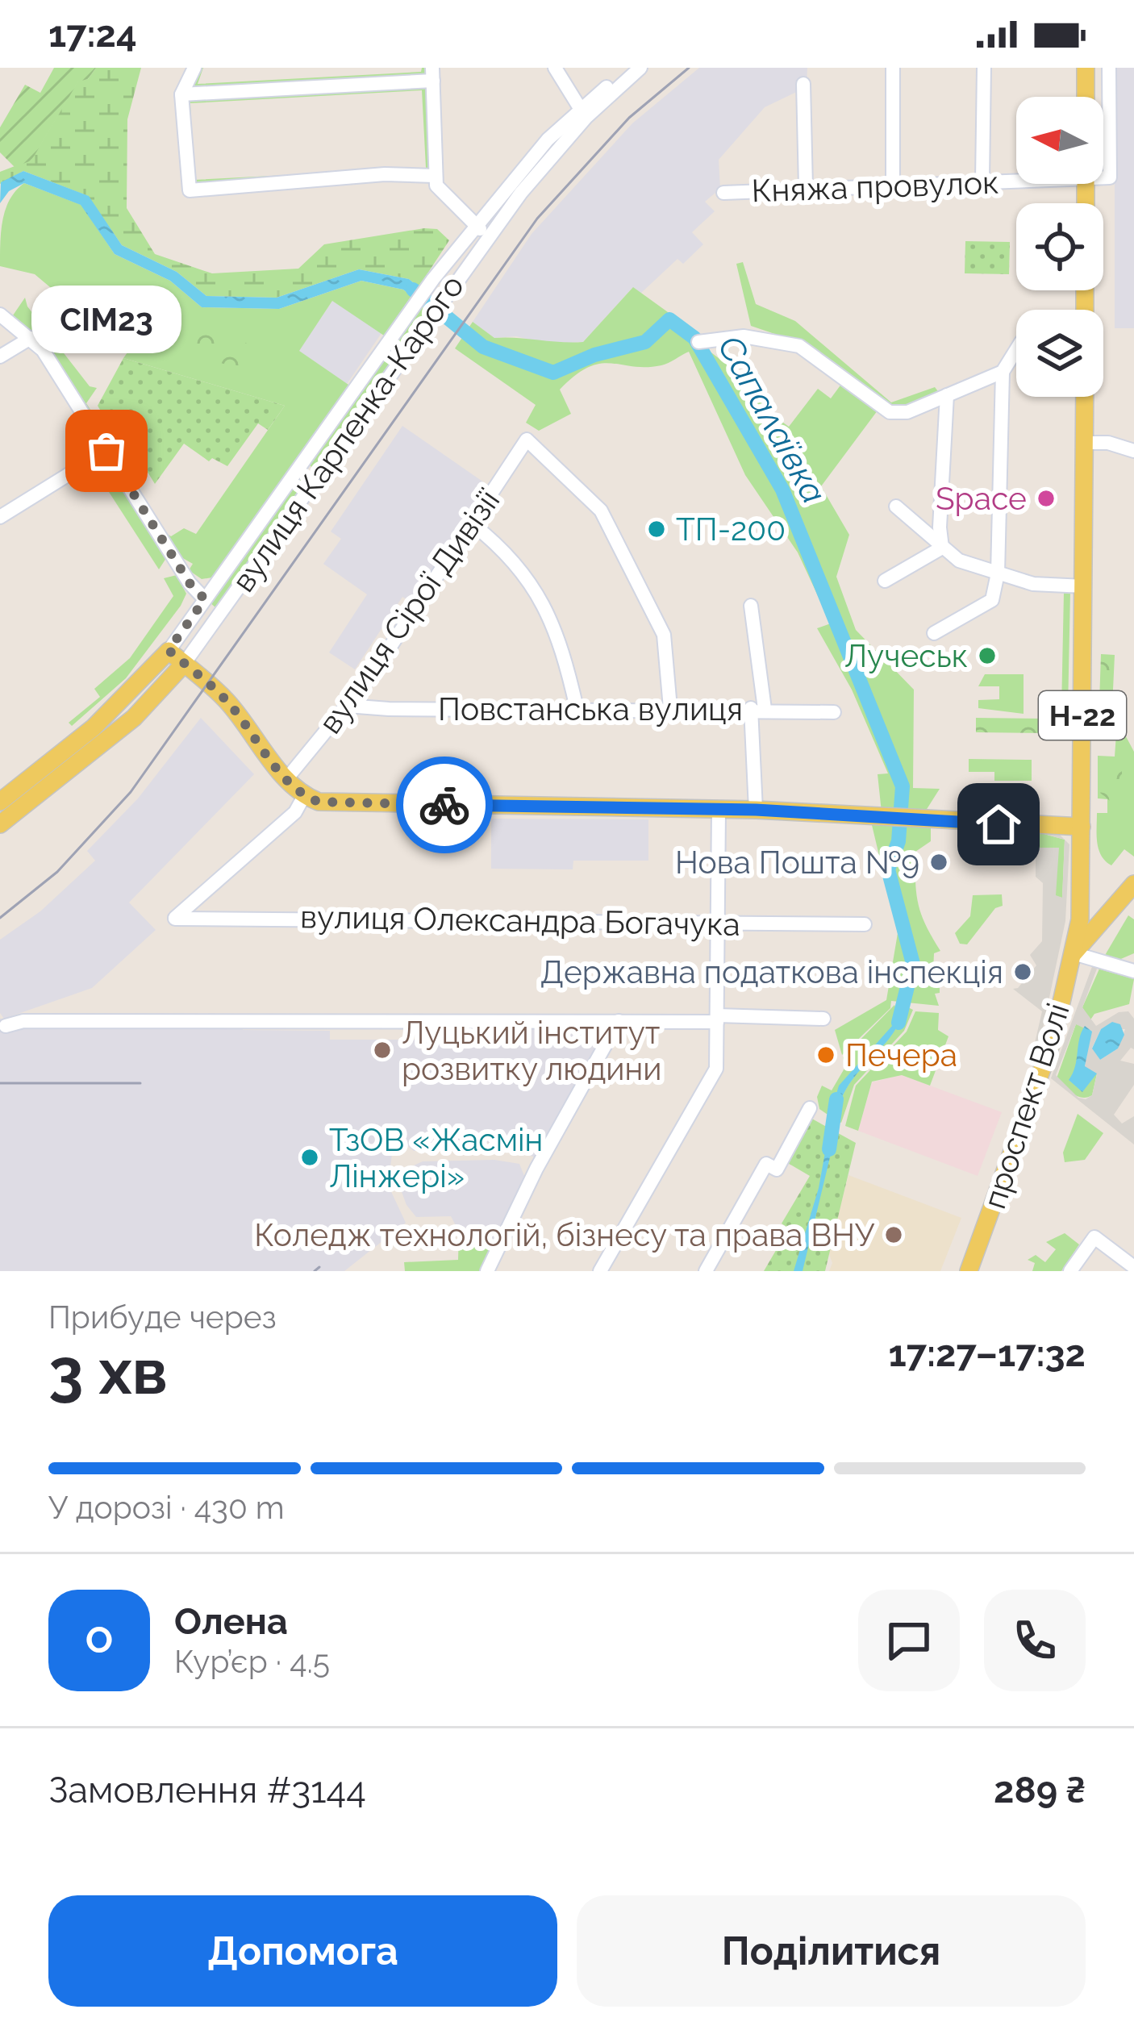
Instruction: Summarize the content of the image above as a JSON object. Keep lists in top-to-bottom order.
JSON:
{
  "streets": {
    "main road": ["вулиця Карпенка-Карого", "Н-22", "проспект Волі"],
    "street": [
      "Княжа провулок",
      "вулиця Сірої Дивізії",
      "Повстанська вулиця",
      "вулиця Олександра Богачука"
    ]
  },
  "crossings": [
    ["вулиця Сірої Дивізії", "Повстанська вулиця"],
    ["Н-22", "проспект Волі"]
  ],
  "water": ["Сапалаївка"],
  "places": [
    "СІМ23",
    "Space",
    "ТП-200",
    "Лучеськ",
    "Нова Пошта №9",
    "Державна податкова інспекція",
    "Луцький інститут розвитку людини",
    "Печера",
    "ТзОВ «Жасмін Лінжері»",
    "Коледж технологій, бізнесу та права ВНУ"
  ],
  "north": "left",
  "page": {
    "status": "17:24",
    "bubble": "СІМ23",
    "heading": ["3 хв", "Прибуде через", "17:27–17:32"],
    "panel": [
      "Олена",
      "Кур’єр · 4.5",
      "Замовлення #3144",
      "289 ₴"
    ],
    "bar": "У дорозі · 430 m",
    "round": "О",
    "buttons": ["Допомога", "Поділитися"]
  }
}
